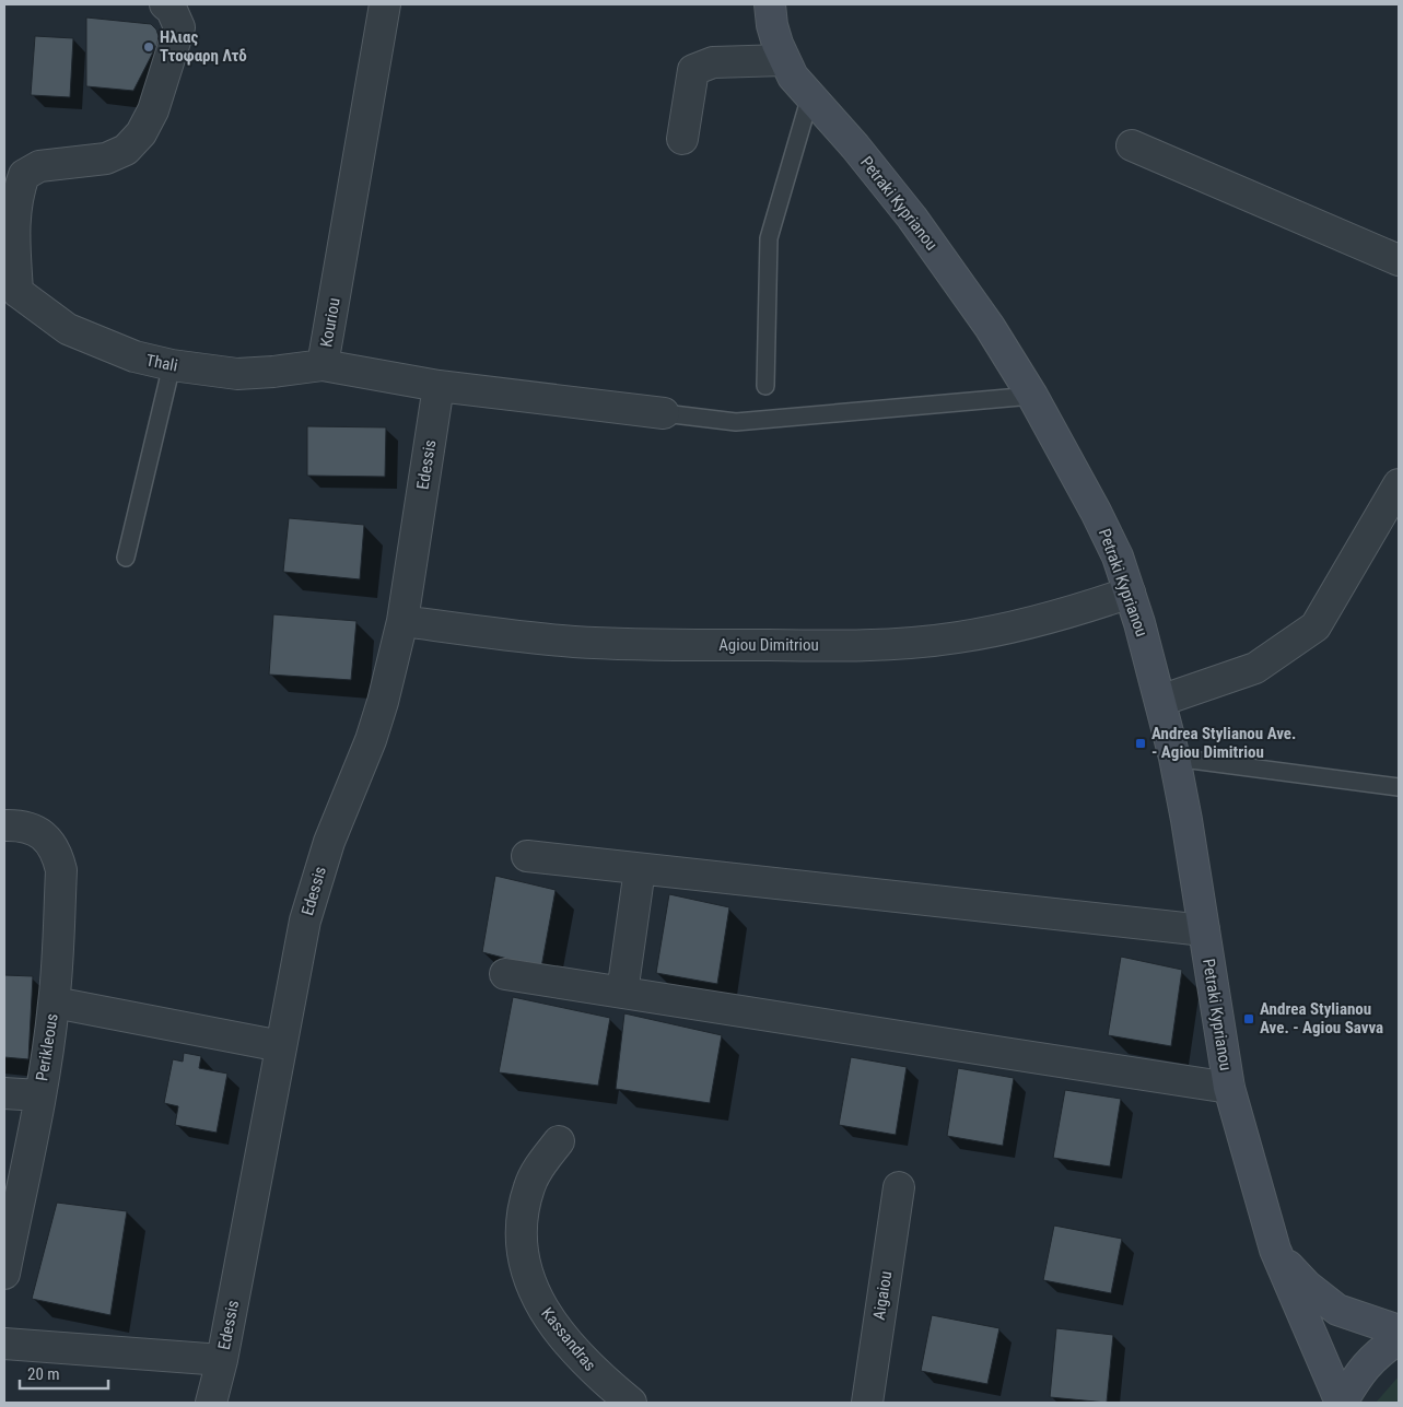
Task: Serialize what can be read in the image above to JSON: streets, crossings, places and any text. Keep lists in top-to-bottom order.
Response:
{
  "streets": {
    "main road": ["Petraki Kyprianou"],
    "street": [
      "Kouriou",
      "Thali",
      "Edessis",
      "Agiou Dimitriou",
      "Perikleous",
      "Aigaiou",
      "Kassandras"
    ]
  },
  "crossings": [
    ["Petraki Kyprianou", "Agiou Dimitriou"],
    ["Kouriou", "Thali"],
    ["Kouriou", "Edessis"],
    ["Edessis", "Agiou Dimitriou"]
  ],
  "places": {
    "other": ["Ηλιας Ττοφαρη Λτδ"],
    "transit": ["Andrea Stylianou Ave. - Agiou Dimitriou", "Andrea Stylianou Ave. - Agiou Savva"]
  },
  "scale_bar": "20 m"
}
